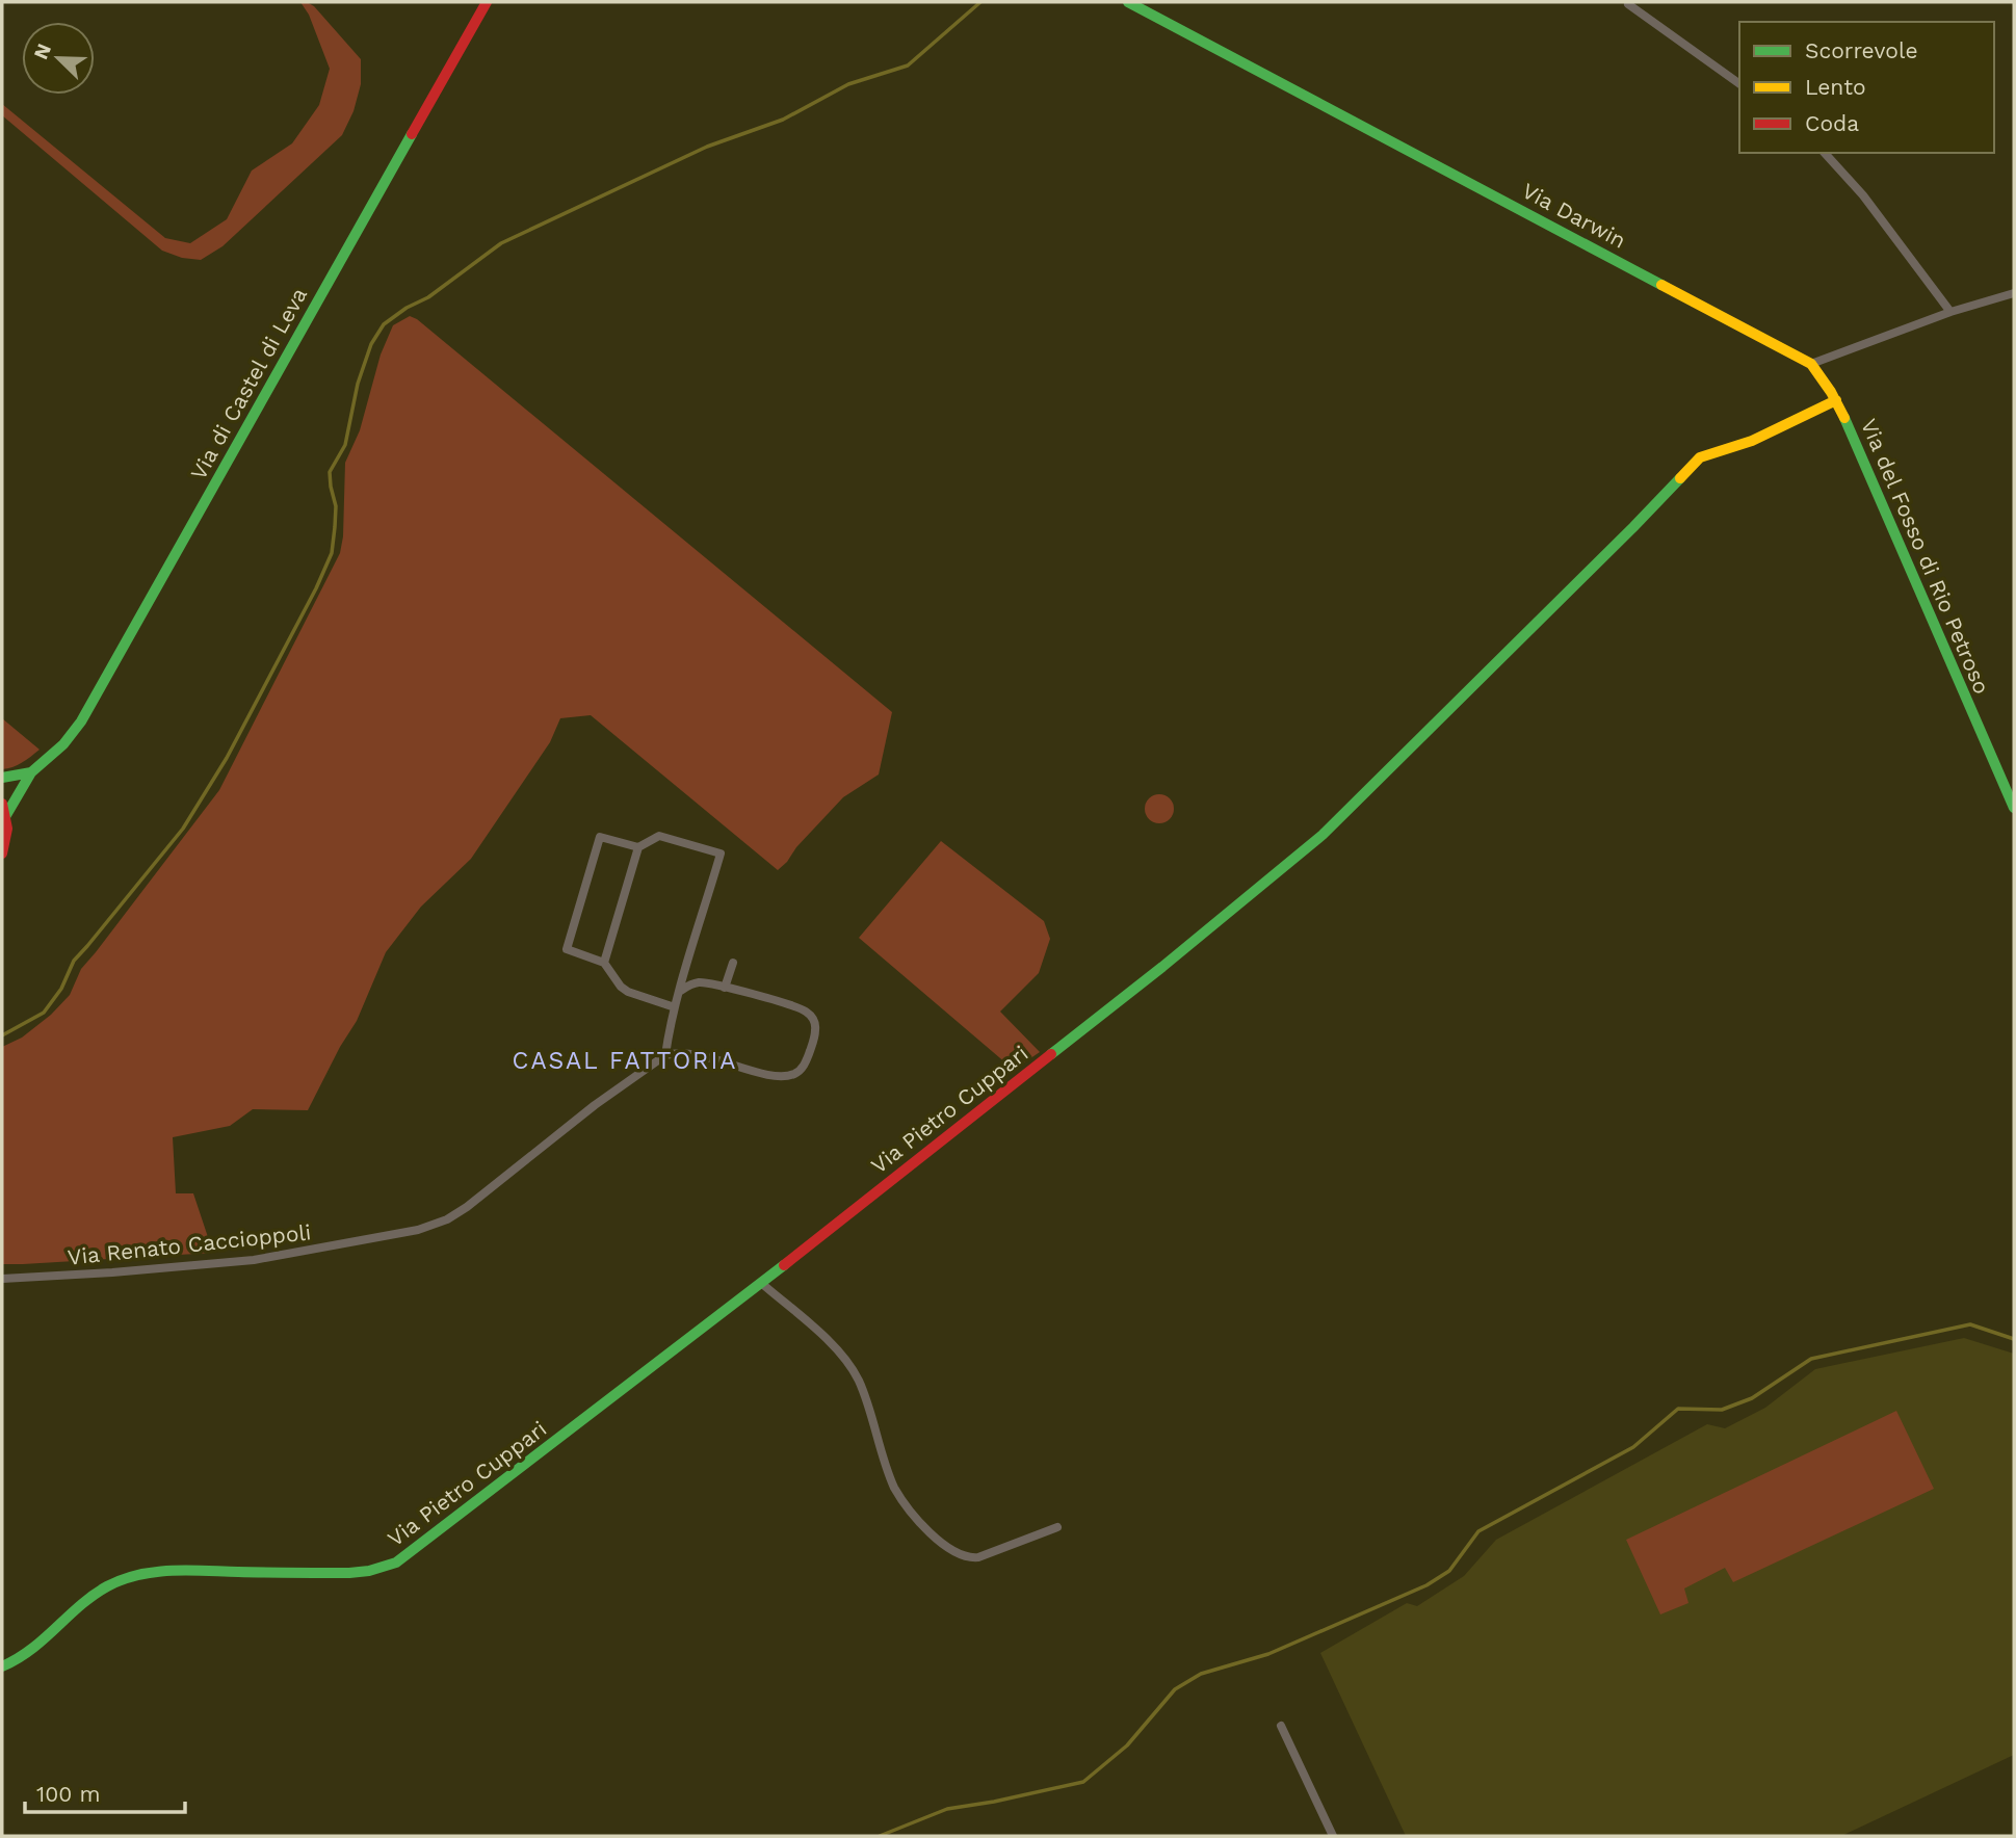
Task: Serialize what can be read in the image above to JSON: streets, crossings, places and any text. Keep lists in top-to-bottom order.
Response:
{
  "streets": {
    "street": [
      "Via Darwin",
      "Via di Castel di Leva",
      "Via del Fosso di Rio Petroso",
      "Via Pietro Cuppari",
      "Via Renato Caccioppoli"
    ]
  },
  "crossings": [
    ["Via Darwin", "Via del Fosso di Rio Petroso"],
    ["Via del Fosso di Rio Petroso", "Via Pietro Cuppari"]
  ],
  "districts": ["CASAL FATTORIA"],
  "legend": ["Scorrevole", "Lento", "Coda"],
  "scale_bar": "100 m",
  "north": "top left"
}
